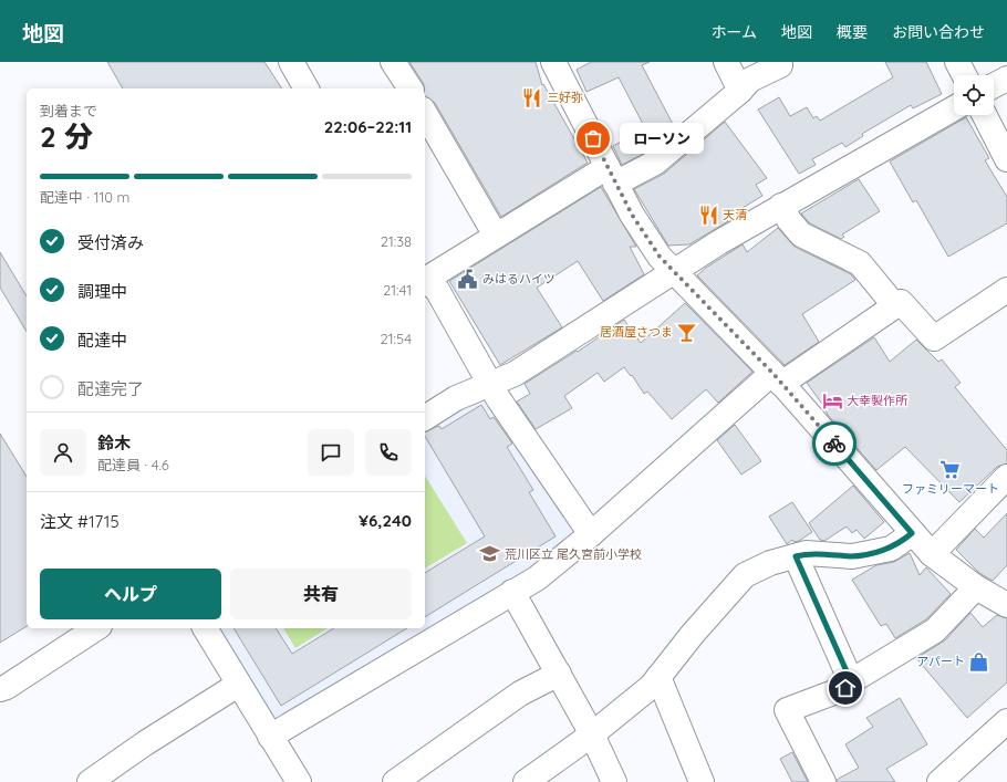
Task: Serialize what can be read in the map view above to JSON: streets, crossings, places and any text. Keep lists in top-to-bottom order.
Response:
{
  "places": {
    "restaurant": ["三好弥", "天清"],
    "other": ["ローソン"],
    "public building": ["みはるハイツ"],
    "bar": ["居酒屋さつま"],
    "hotel": ["大幸製作所"],
    "supermarket": ["ファミリーマート"],
    "school or university": ["荒川区立 尾久宮前小学校"],
    "shop": ["アパート"]
  },
  "page": {
    "header": "地図",
    "nav": [
      "ホーム",
      "地図",
      "概要",
      "お問い合わせ"
    ],
    "heading": ["2 分", "到着まで", "22:06–22:11"],
    "panel": [
      "鈴木",
      "配達員 · 4.6",
      "注文 #1715",
      "¥6,240"
    ],
    "bubble": "ローソン",
    "bar": "配達中 · 110 m",
    "list": [
      ["受付済み", "21:38"],
      ["調理中", "21:41"],
      ["配達中", "21:54"],
      "配達完了"
    ],
    "buttons": ["ヘルプ", "共有"]
  }
}
